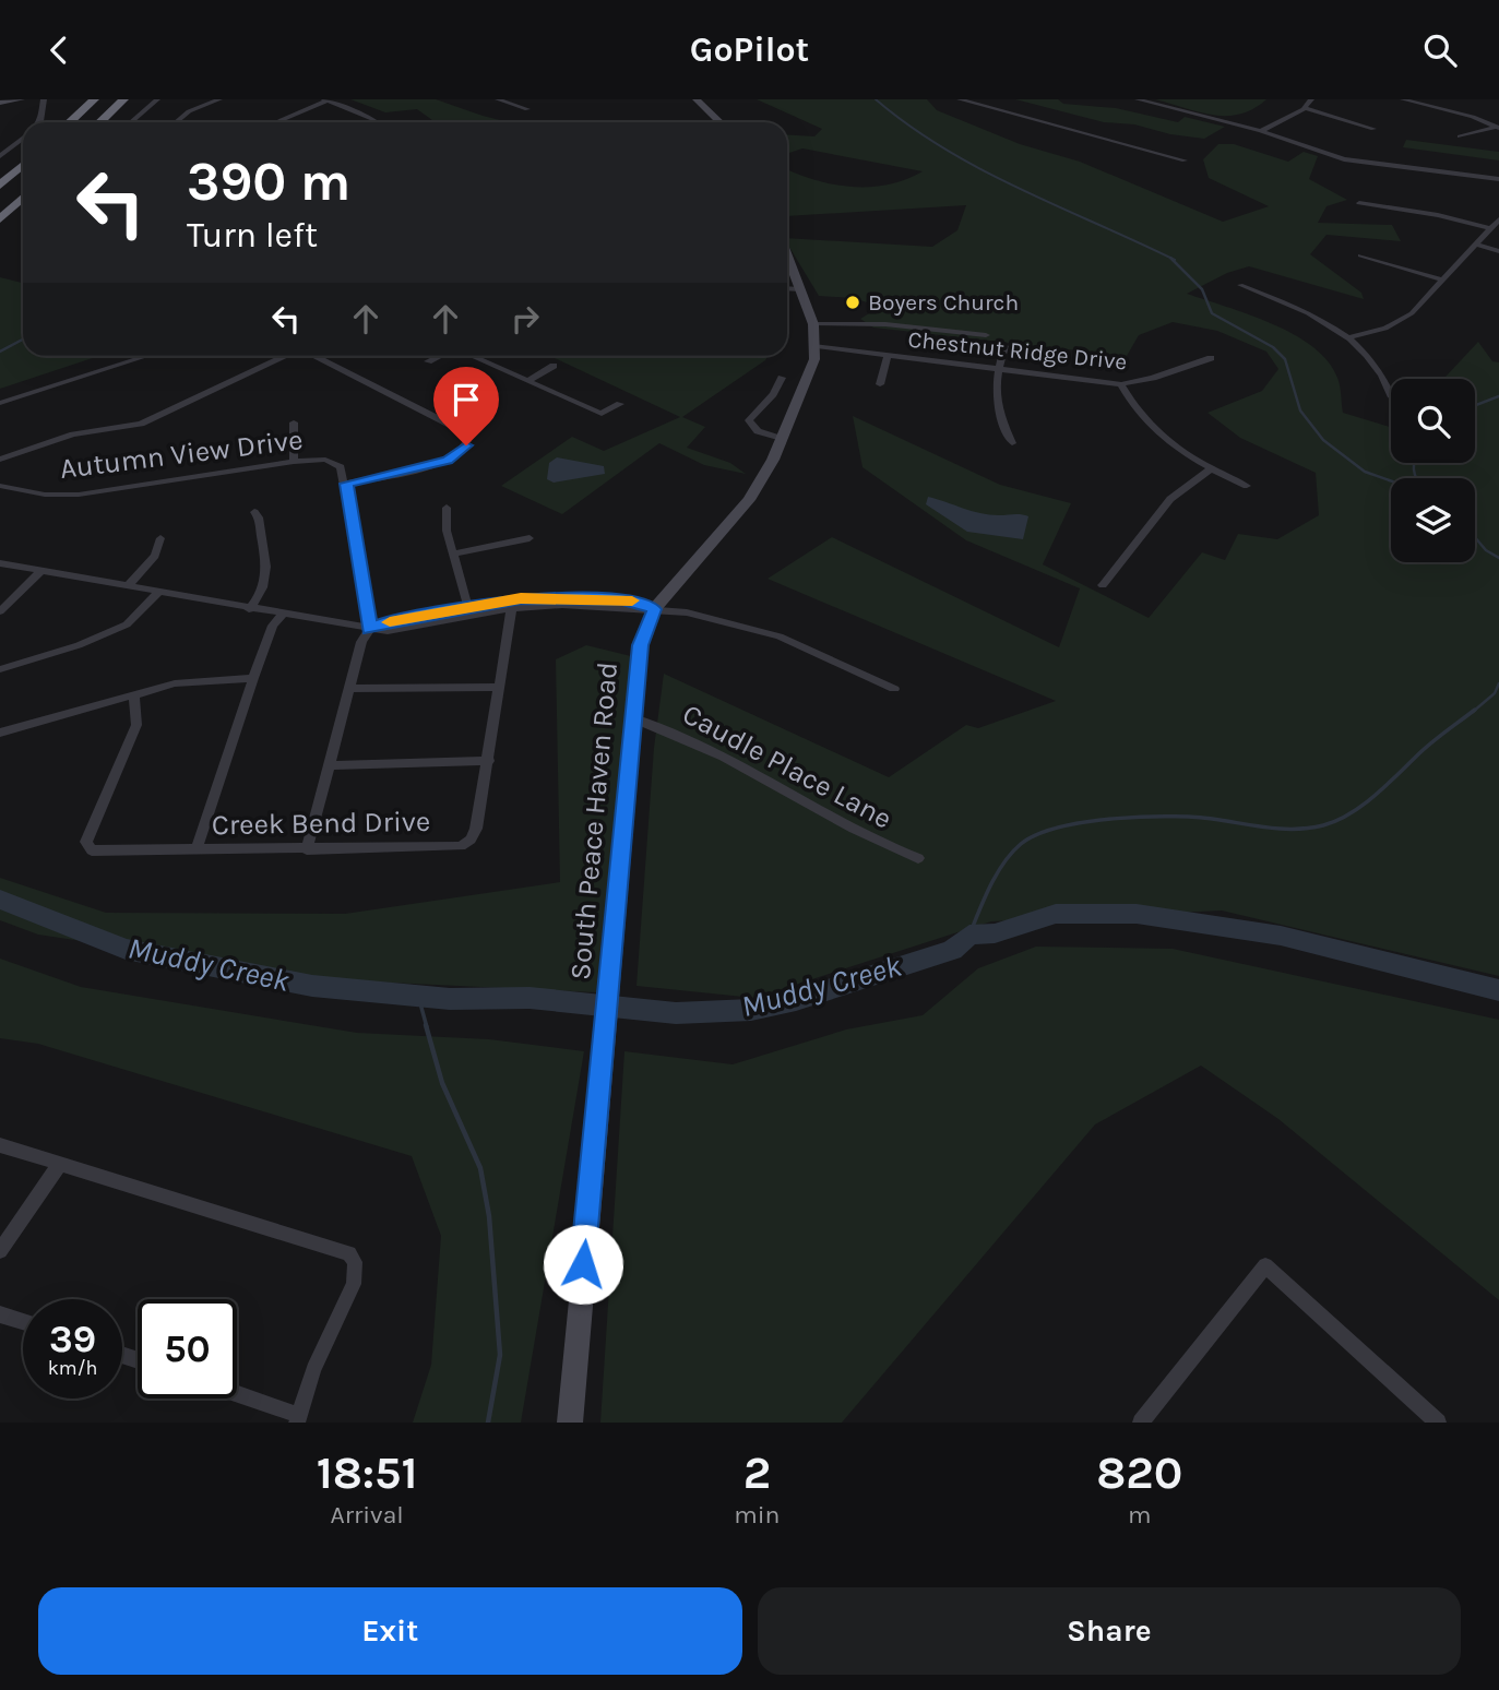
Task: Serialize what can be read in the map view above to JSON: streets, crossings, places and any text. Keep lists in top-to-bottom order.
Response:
{
  "streets": {
    "main road": ["South Peace Haven Road"],
    "street": [
      "Chestnut Ridge Drive",
      "Autumn View Drive",
      "Caudle Place Lane",
      "Creek Bend Drive"
    ]
  },
  "crossings": [
    ["Chestnut Ridge Drive", "South Peace Haven Road"],
    ["Caudle Place Lane", "South Peace Haven Road"]
  ],
  "water": ["Muddy Creek"],
  "places": ["Boyers Church"],
  "page": {
    "header": "GoPilot",
    "turn": ["390 m", "Turn left"],
    "speed": "39 km/h",
    "limit": "50",
    "eta": [
      "18:51",
      "Arrival",
      "2",
      "min",
      "820",
      "m"
    ],
    "buttons": ["Exit", "Share"]
  }
}
